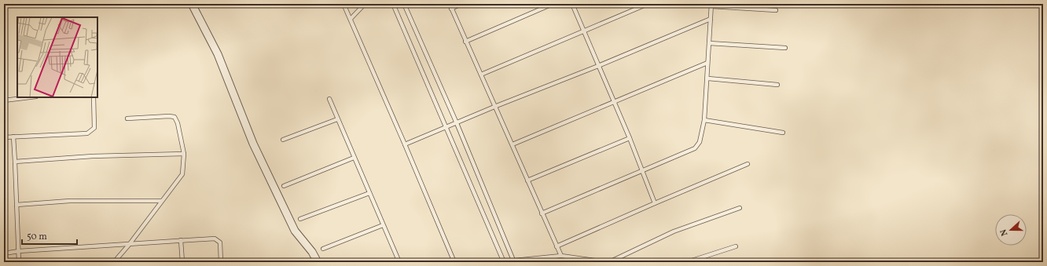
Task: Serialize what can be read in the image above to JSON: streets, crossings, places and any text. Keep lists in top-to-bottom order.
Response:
{
  "scale_bar": "50 m",
  "north": "left"
}
